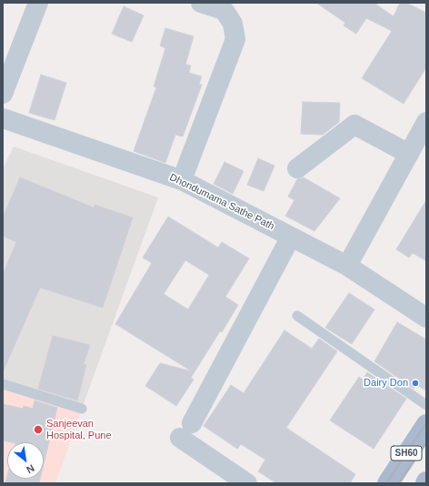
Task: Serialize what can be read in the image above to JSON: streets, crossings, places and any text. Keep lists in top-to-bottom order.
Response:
{
  "streets": {
    "main road": ["SH60"],
    "street": ["Dhondumama Sathe Path"]
  },
  "places": ["Dairy Don", "Sanjeevan Hospital, Pune"],
  "north": "bottom right"
}
